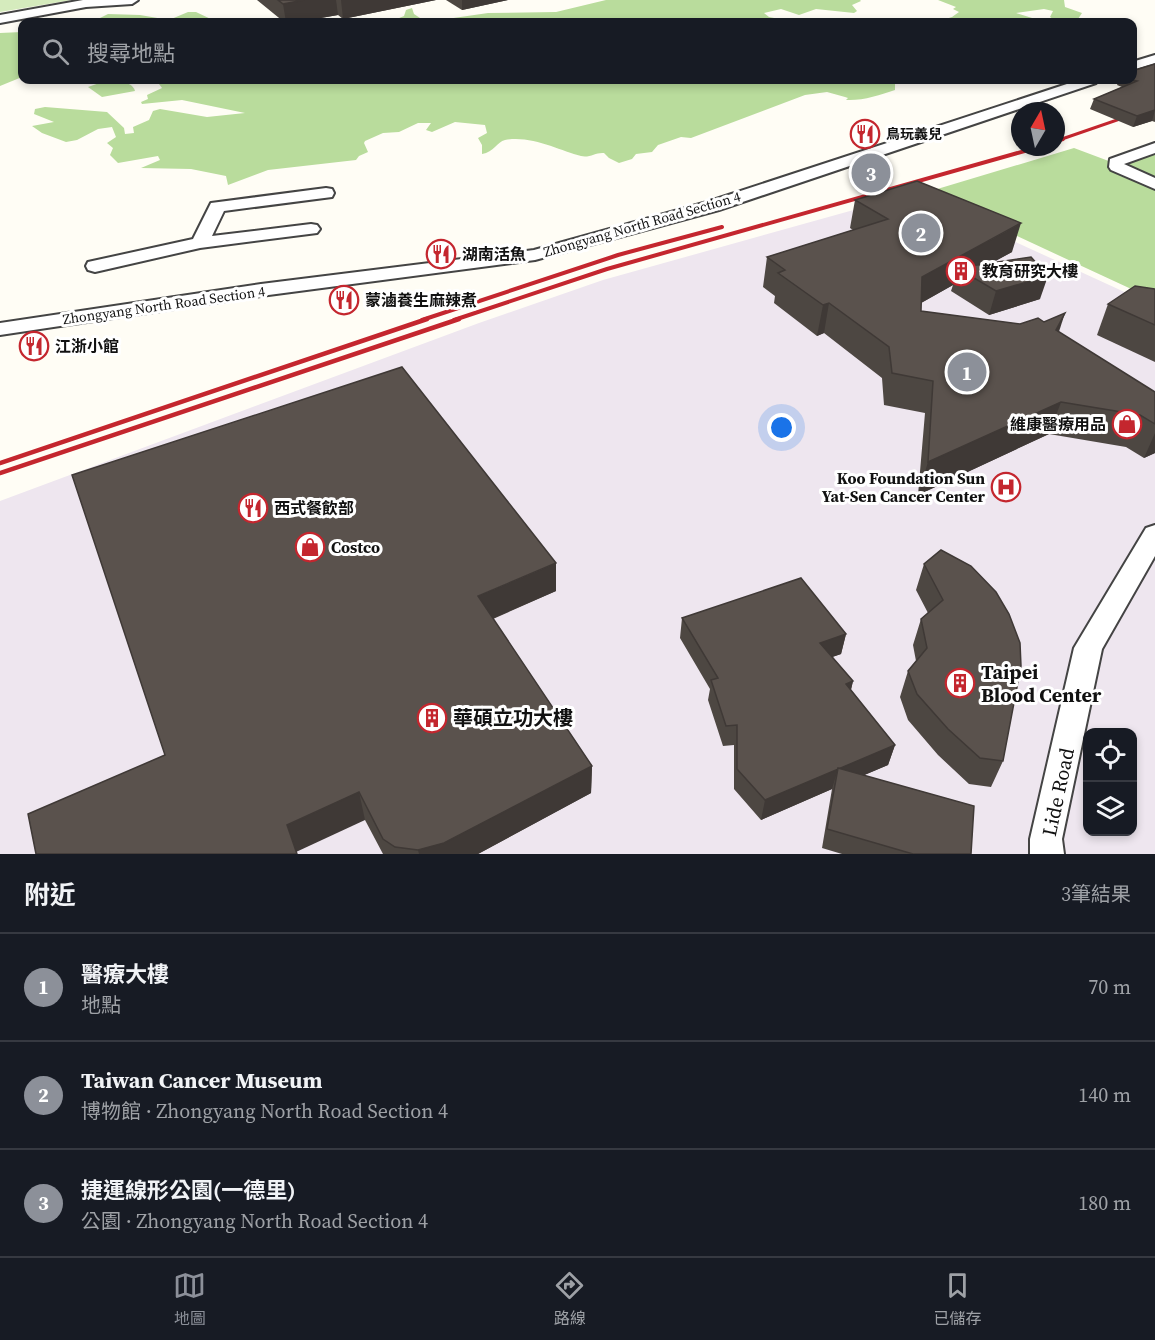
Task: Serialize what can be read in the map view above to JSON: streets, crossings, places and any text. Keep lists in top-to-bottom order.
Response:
{
  "streets": {
    "street": ["Zhongyang North Road Section 4", "Lide Road"]
  },
  "places": {
    "restaurant": [
      "鳥玩義兒",
      "湖南活魚",
      "蒙滷養生麻辣煮",
      "江浙小館",
      "西式餐飲部"
    ],
    "building": ["教育研究大樓", "Taipei Blood Center", "華碩立功大樓"],
    "shop": ["維康醫療用品", "Costco"],
    "hospital": ["Koo Foundation Sun Yat-Sen Cancer Center"]
  },
  "north": "top",
  "page": {
    "search": "搜尋地點",
    "pins": ["3", "2", "1"],
    "heading": ["附近", "3筆結果"],
    "list": [
      {
        "mark": "1",
        "name": "醫療大樓",
        "note": "地點",
        "value": "70 m"
      },
      {
        "mark": "2",
        "name": "Taiwan Cancer Museum",
        "note": "博物館 · Zhongyang North Road Section 4",
        "value": "140 m"
      },
      {
        "mark": "3",
        "name": "捷運線形公園(一德里)",
        "note": "公園 · Zhongyang North Road Section 4",
        "value": "180 m"
      }
    ],
    "nav": ["地圖", "路線", "已儲存"]
  }
}
